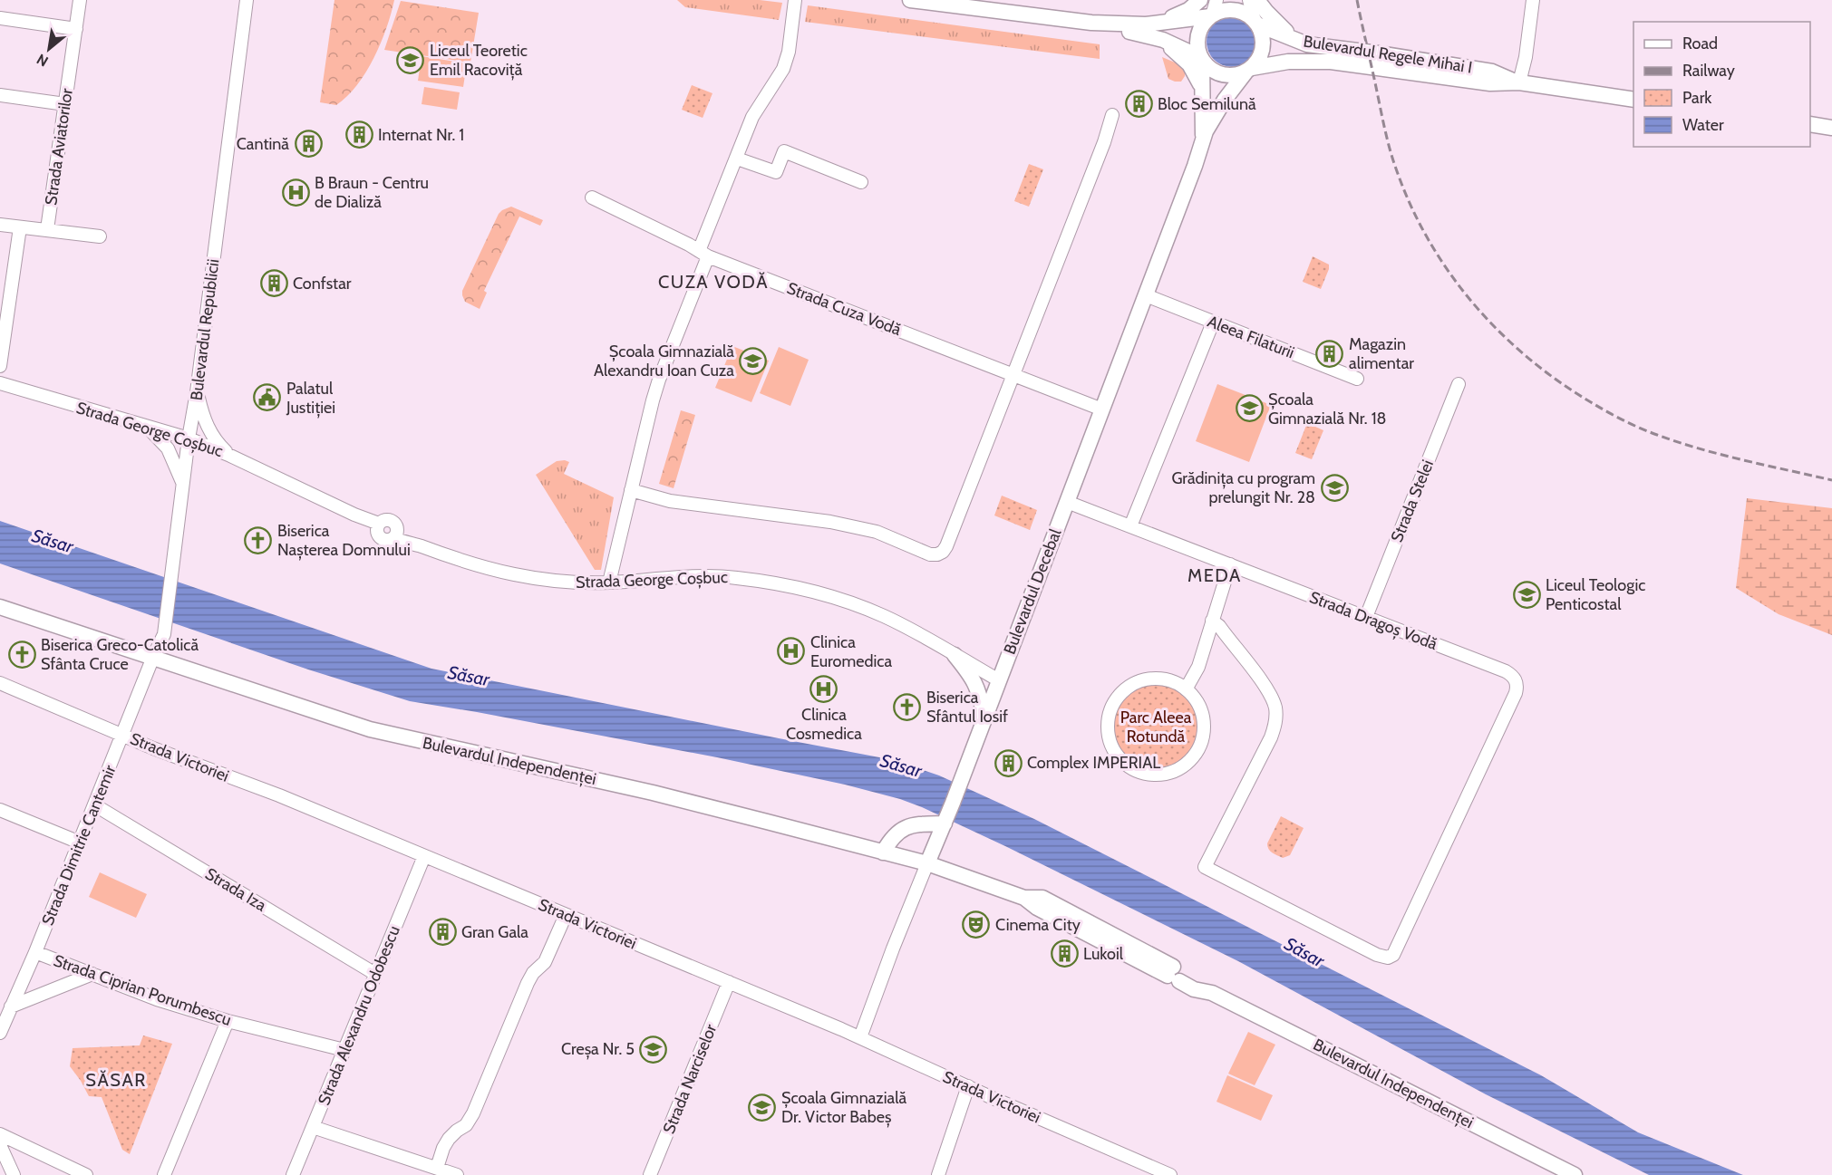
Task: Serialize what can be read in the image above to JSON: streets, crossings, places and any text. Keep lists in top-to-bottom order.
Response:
{
  "streets": {
    "main road": ["Bulevardul Regele Mihai I", "Bulevardul Decebal", "Bulevardul Independenței"],
    "street": [
      "Strada Aviatorilor",
      "Strada Cuza Vodă",
      "Bulevardul Republicii",
      "Aleea Filaturii",
      "Strada George Coșbuc",
      "Strada Stelei",
      "Strada Dragoș Vodă",
      "Strada Victoriei",
      "Strada Dimitrie Cantemir",
      "Strada Iza",
      "Strada Ciprian Porumbescu",
      "Strada Alexandru Odobescu",
      "Strada Narciselor"
    ]
  },
  "crossings": [
    ["Bulevardul Regele Mihai I", "Bulevardul Decebal"],
    ["Strada Cuza Vodă", "Bulevardul Decebal"],
    ["Bulevardul Republicii", "Strada George Coșbuc"],
    ["Bulevardul Republicii", "Bulevardul Independenței"],
    ["Bulevardul Republicii", "Strada Dimitrie Cantemir"],
    ["Aleea Filaturii", "Bulevardul Decebal"],
    ["Strada George Coșbuc", "Bulevardul Decebal"],
    ["Strada Stelei", "Strada Dragoș Vodă"],
    ["Bulevardul Decebal", "Strada Dragoș Vodă"],
    ["Bulevardul Decebal", "Strada Victoriei"],
    ["Bulevardul Decebal", "Bulevardul Independenței"],
    ["Strada Victoriei", "Strada Dimitrie Cantemir"],
    ["Strada Victoriei", "Strada Alexandru Odobescu"],
    ["Strada Victoriei", "Strada Narciselor"],
    ["Bulevardul Independenței", "Strada Dimitrie Cantemir"],
    ["Strada Dimitrie Cantemir", "Strada Iza"],
    ["Strada Dimitrie Cantemir", "Strada Ciprian Porumbescu"],
    ["Strada Iza", "Strada Alexandru Odobescu"],
    ["Strada Ciprian Porumbescu", "Strada Alexandru Odobescu"]
  ],
  "districts": ["CUZA VODĂ", "MEDA", "SĂSAR"],
  "water": ["Săsar"],
  "parks": ["Parc Aleea Rotundă"],
  "places": {
    "school or university": [
      "Liceul Teoretic Emil Racoviță",
      "Școala Gimnazială Alexandru Ioan Cuza",
      "Școala Gimnazială Nr. 18",
      "Grădinița cu program prelungit Nr. 28",
      "Liceul Teologic Penticostal",
      "Creșa Nr. 5",
      "Școala Gimnazială Dr. Victor Babeș"
    ],
    "building": [
      "Bloc Semilună",
      "Internat Nr. 1",
      "Cantină",
      "Confstar",
      "Magazin alimentar",
      "Complex IMPERIAL",
      "Gran Gala",
      "Lukoil"
    ],
    "hospital": ["B Braun - Centru de Dializă", "Clinica Euromedica", "Clinica Cosmedica"],
    "public building": ["Palatul Justiției"],
    "church": ["Biserica Nașterea Domnului", "Biserica Greco-Catolică Sfânta Cruce", "Biserica Sfântul Iosif"],
    "theatre": ["Cinema City"]
  },
  "legend": [
    "Road",
    "Railway",
    "Park",
    "Water"
  ],
  "north": "bottom left"
}
